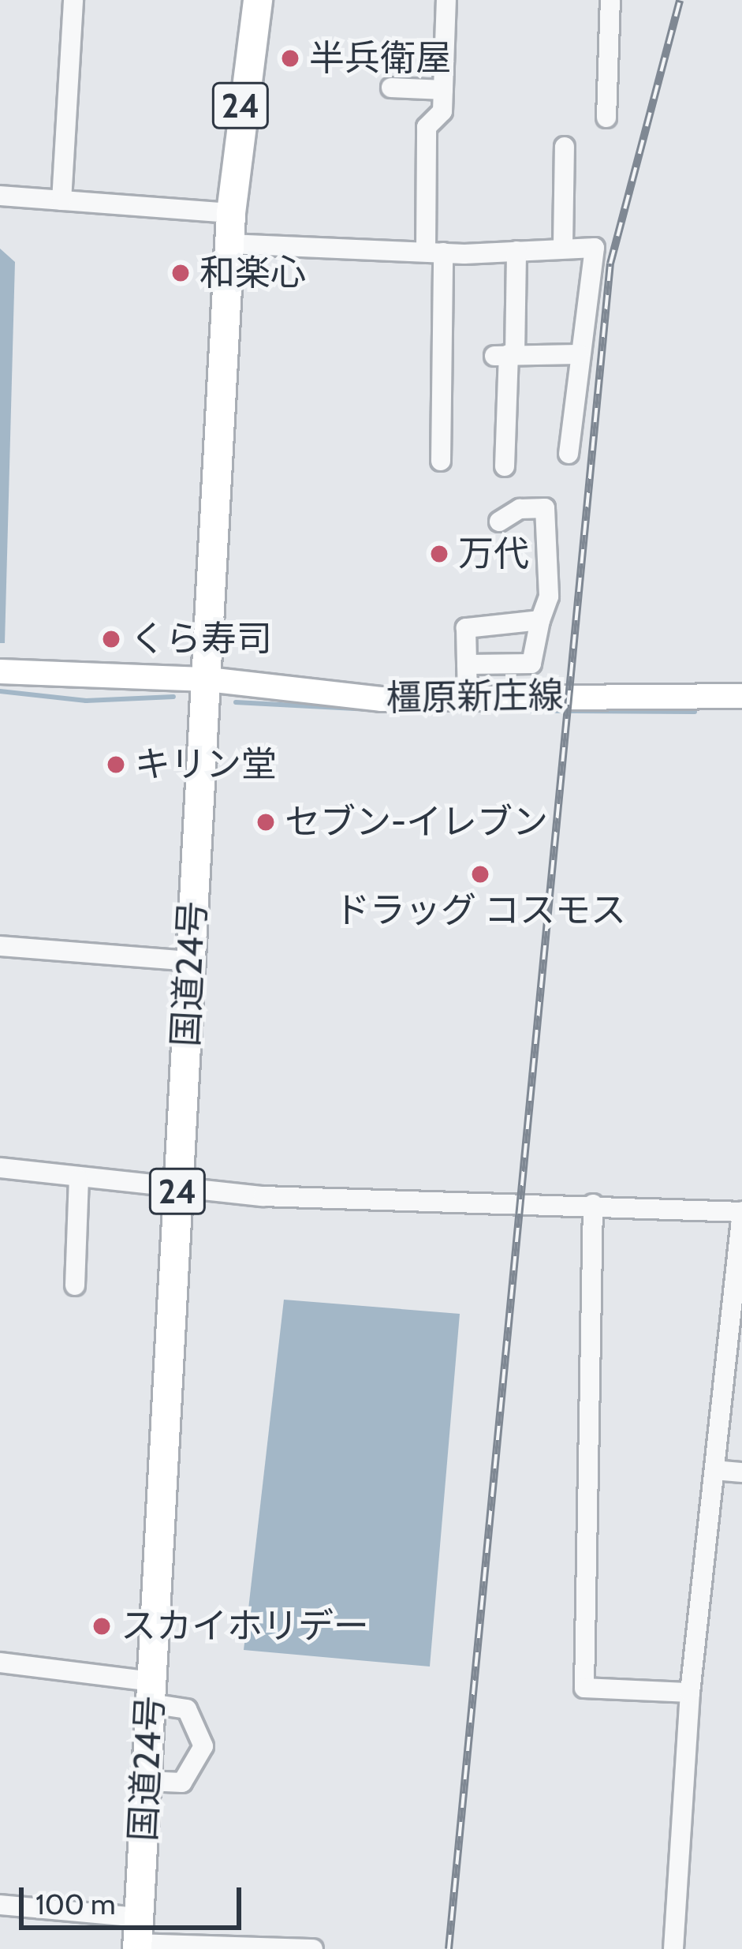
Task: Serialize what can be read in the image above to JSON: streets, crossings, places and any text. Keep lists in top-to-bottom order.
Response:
{
  "streets": {
    "highway": ["24", "国道24号"],
    "main road": ["橿原新庄線"]
  },
  "crossings": [
    ["橿原新庄線", "国道24号"]
  ],
  "places": [
    "半兵衛屋",
    "和楽心",
    "万代",
    "くら寿司",
    "キリン堂",
    "セブン-イレブン",
    "ドラッグ コスモス",
    "スカイホリデー"
  ],
  "scale_bar": "100 m"
}
